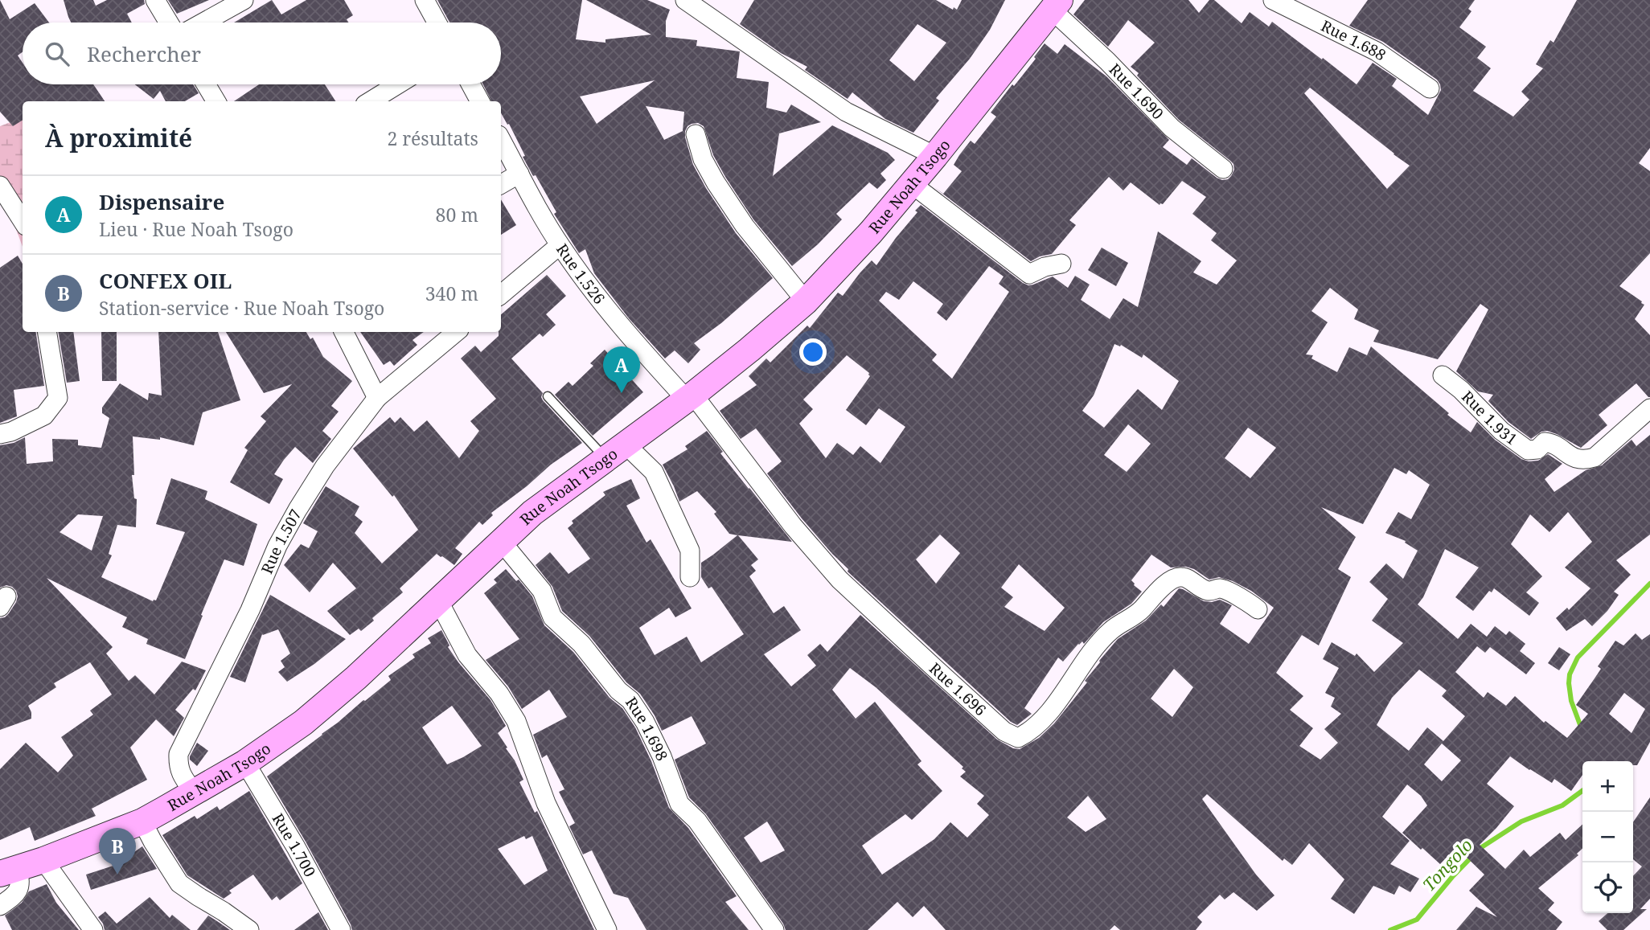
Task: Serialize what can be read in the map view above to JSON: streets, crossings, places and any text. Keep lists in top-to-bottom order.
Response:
{
  "streets": {
    "main road": ["Rue Noah Tsogo"],
    "street": [
      "Rue 1.688",
      "Rue 1.690",
      "Rue 1.526",
      "Rue 1.931",
      "Rue 1.507",
      "Rue 1.696",
      "Rue 1.698",
      "Rue 1.700"
    ]
  },
  "crossings": [
    ["Rue 1.690", "Rue Noah Tsogo"],
    ["Rue Noah Tsogo", "Rue 1.526"],
    ["Rue Noah Tsogo", "Rue 1.507"],
    ["Rue Noah Tsogo", "Rue 1.696"],
    ["Rue Noah Tsogo", "Rue 1.698"],
    ["Rue Noah Tsogo", "Rue 1.700"],
    ["Rue 1.526", "Rue 1.696"]
  ],
  "water": ["Tongolo"],
  "page": {
    "search": "Rechercher",
    "heading": ["À proximité", "2 résultats"],
    "list": [
      {
        "mark": "A",
        "name": "Dispensaire",
        "note": "Lieu · Rue Noah Tsogo",
        "value": "80 m"
      },
      {
        "mark": "B",
        "name": "CONFEX OIL",
        "note": "Station-service · Rue Noah Tsogo",
        "value": "340 m"
      }
    ],
    "pins": ["A", "B"],
    "map_buttons": ["+", "−"]
  }
}
